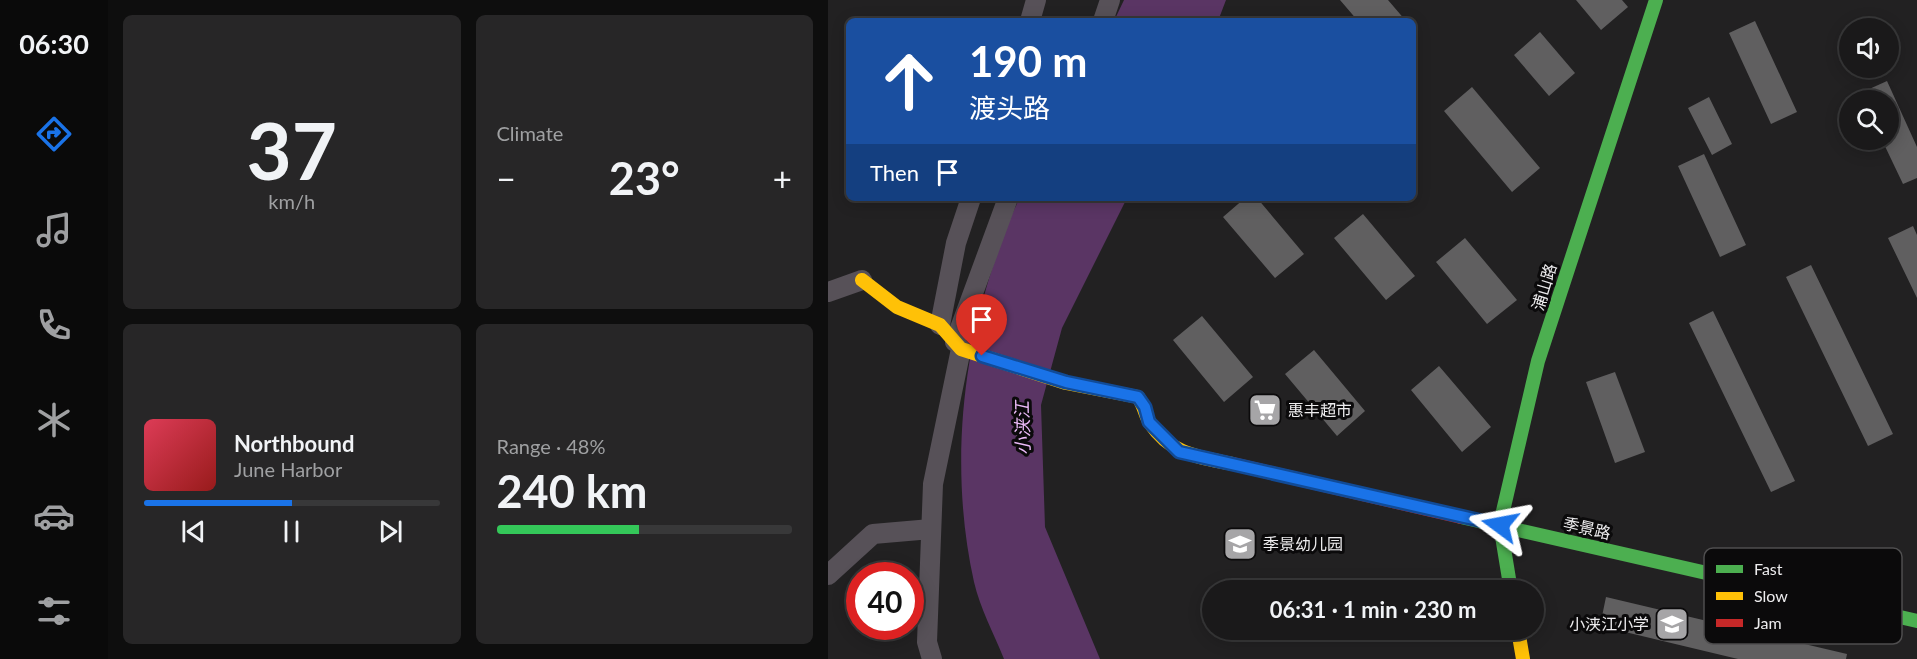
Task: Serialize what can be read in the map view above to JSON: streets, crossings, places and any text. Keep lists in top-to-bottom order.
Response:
{
  "streets": {
    "street": ["浦山路", "季景路"]
  },
  "crossings": [
    ["浦山路", "季景路"]
  ],
  "water": ["小浃江"],
  "places": {
    "supermarket": ["惠丰超市"],
    "school or university": ["季景幼儿园", "小浃江小学"]
  },
  "legend": ["Fast", "Slow", "Jam"],
  "page": {
    "tabs": "06:30",
    "tile": [
      ["37", "km/h"],
      "Climate",
      ["Range · 48%", "240 km"]
    ],
    "turn": ["190 m", "渡头路"],
    "then": "Then",
    "heat": ["−", "23°", "+"],
    "song": ["Northbound", "June Harbor"],
    "limit": "40",
    "trip": "06:31 · 1 min · 230 m"
  }
}
